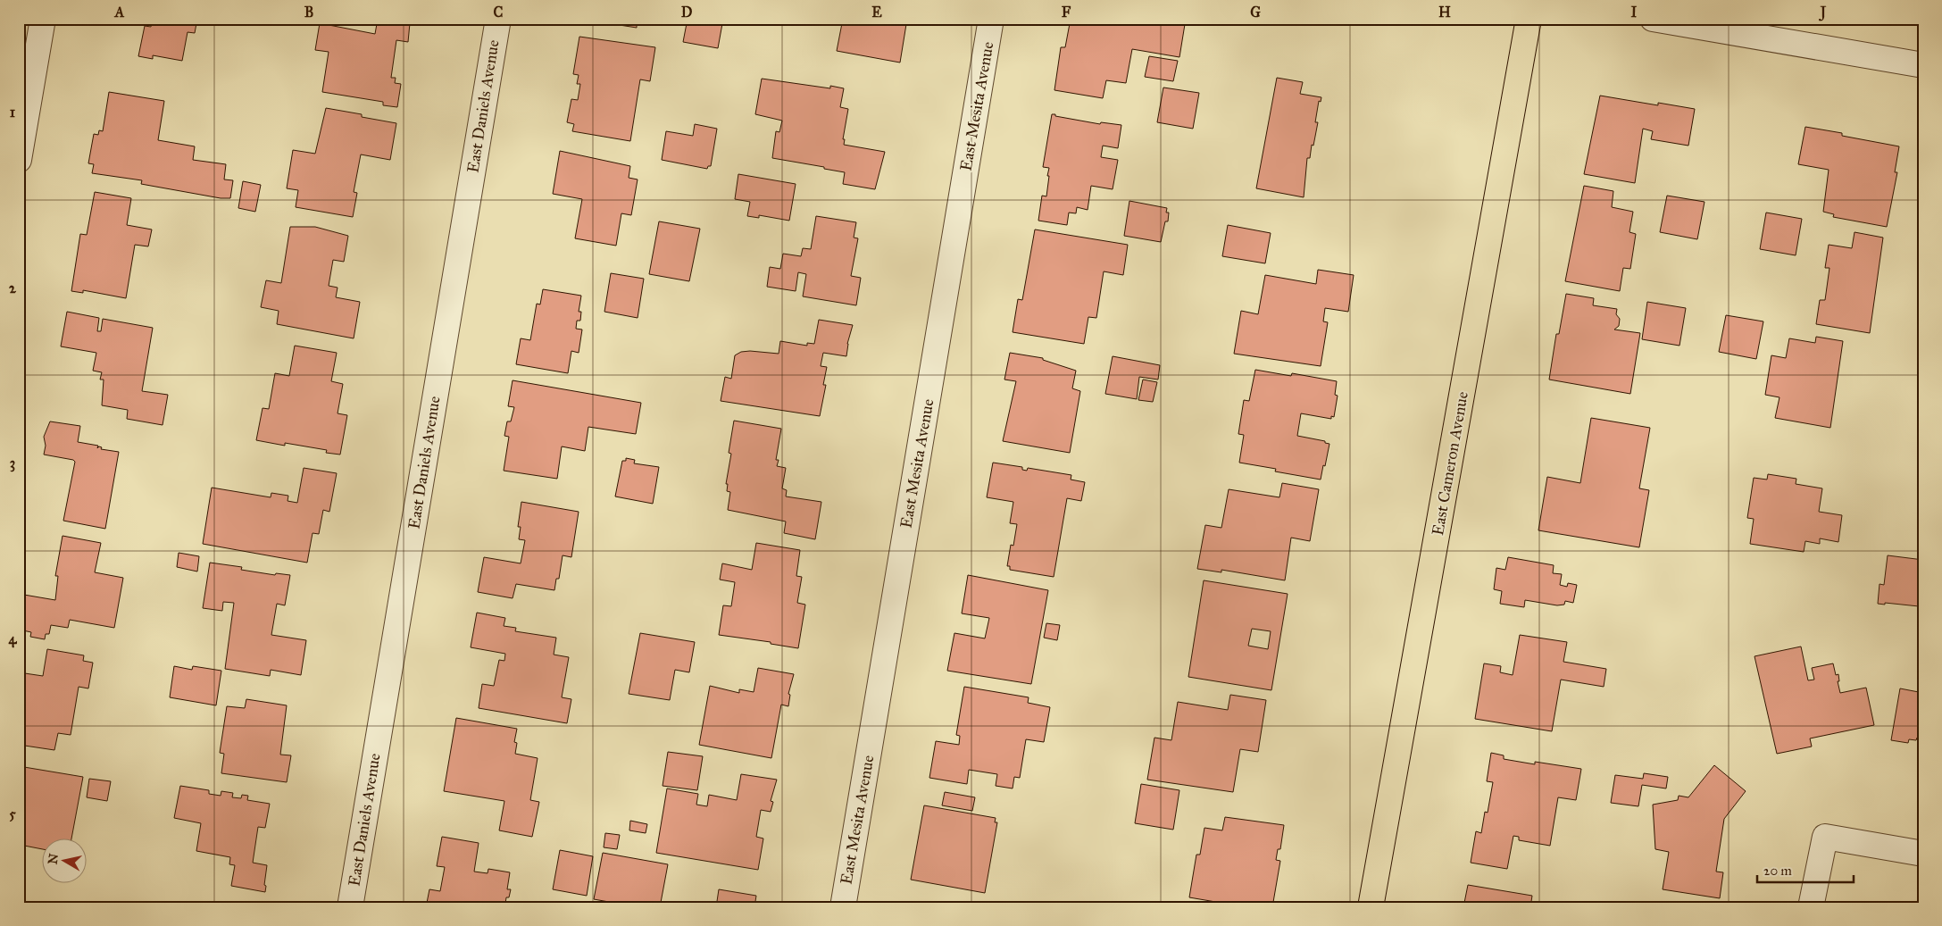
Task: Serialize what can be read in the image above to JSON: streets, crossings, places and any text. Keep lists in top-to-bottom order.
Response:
{
  "streets": {
    "main road": ["East Cameron Avenue"],
    "street": ["East Daniels Avenue", "East Mesita Avenue"]
  },
  "scale_bar": "20 m",
  "north": "left",
  "grid": {
    "columns": [
      "A",
      "B",
      "C",
      "D",
      "E",
      "F",
      "G",
      "H",
      "I",
      "J"
    ],
    "rows": [
      "1",
      "2",
      "3",
      "4",
      "5"
    ]
  }
}
